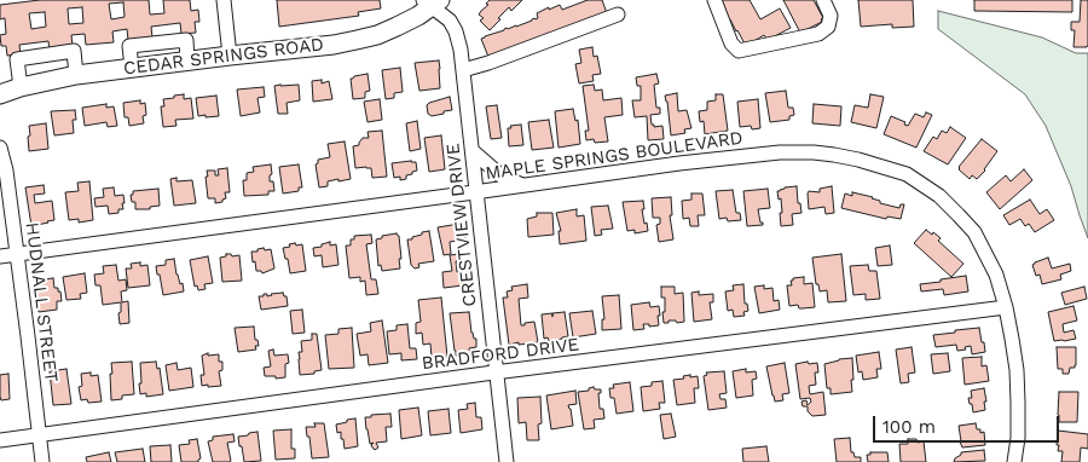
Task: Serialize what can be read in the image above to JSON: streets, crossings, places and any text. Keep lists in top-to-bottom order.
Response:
{
  "streets": {
    "main road": ["CEDAR SPRINGS ROAD"],
    "street": [
      "MAPLE SPRINGS BOULEVARD",
      "CRESTVIEW DRIVE",
      "HUDNALL STREET",
      "BRADFORD DRIVE"
    ]
  },
  "crossings": [
    ["CEDAR SPRINGS ROAD", "CRESTVIEW DRIVE"],
    ["MAPLE SPRINGS BOULEVARD", "CRESTVIEW DRIVE"],
    ["MAPLE SPRINGS BOULEVARD", "HUDNALL STREET"],
    ["MAPLE SPRINGS BOULEVARD", "BRADFORD DRIVE"],
    ["CRESTVIEW DRIVE", "BRADFORD DRIVE"],
    ["HUDNALL STREET", "BRADFORD DRIVE"]
  ],
  "scale_bar": "100 m"
}
